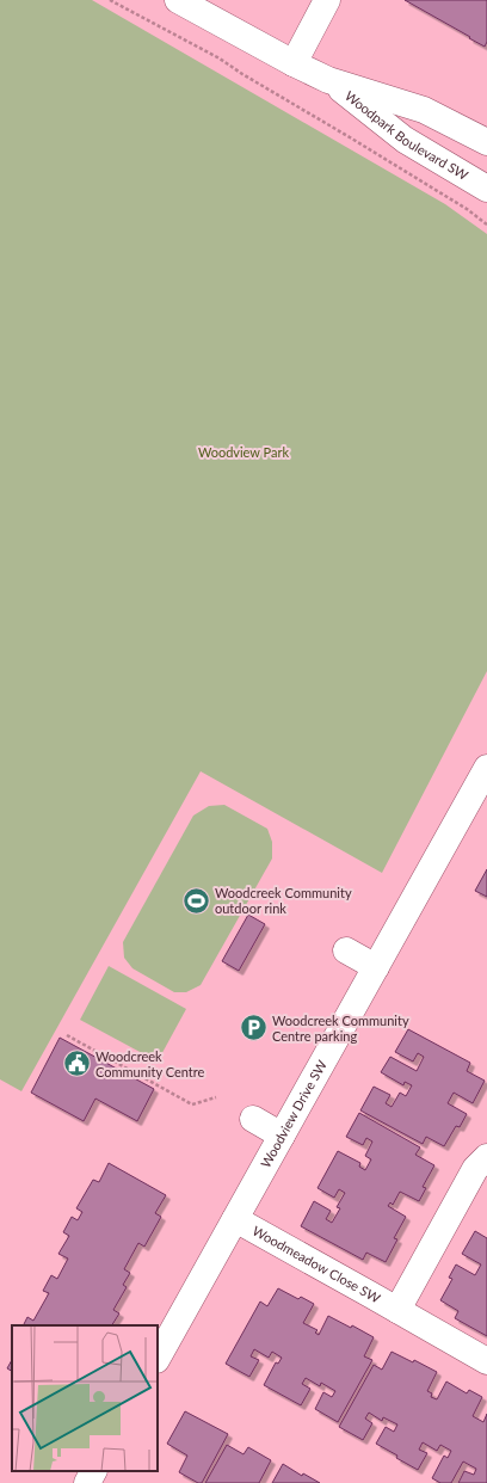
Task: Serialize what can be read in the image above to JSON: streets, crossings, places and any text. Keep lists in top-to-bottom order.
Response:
{
  "streets": {
    "street": ["Woodpark Boulevard SW", "Woodview Drive SW", "Woodmeadow Close SW"]
  },
  "crossings": [
    ["Woodview Drive SW", "Woodmeadow Close SW"]
  ],
  "parks": ["Woodview Park"],
  "places": {
    "sports": ["Woodcreek Community outdoor rink"],
    "parking": ["Woodcreek Community Centre parking"],
    "public building": ["Woodcreek Community Centre"]
  }
}
